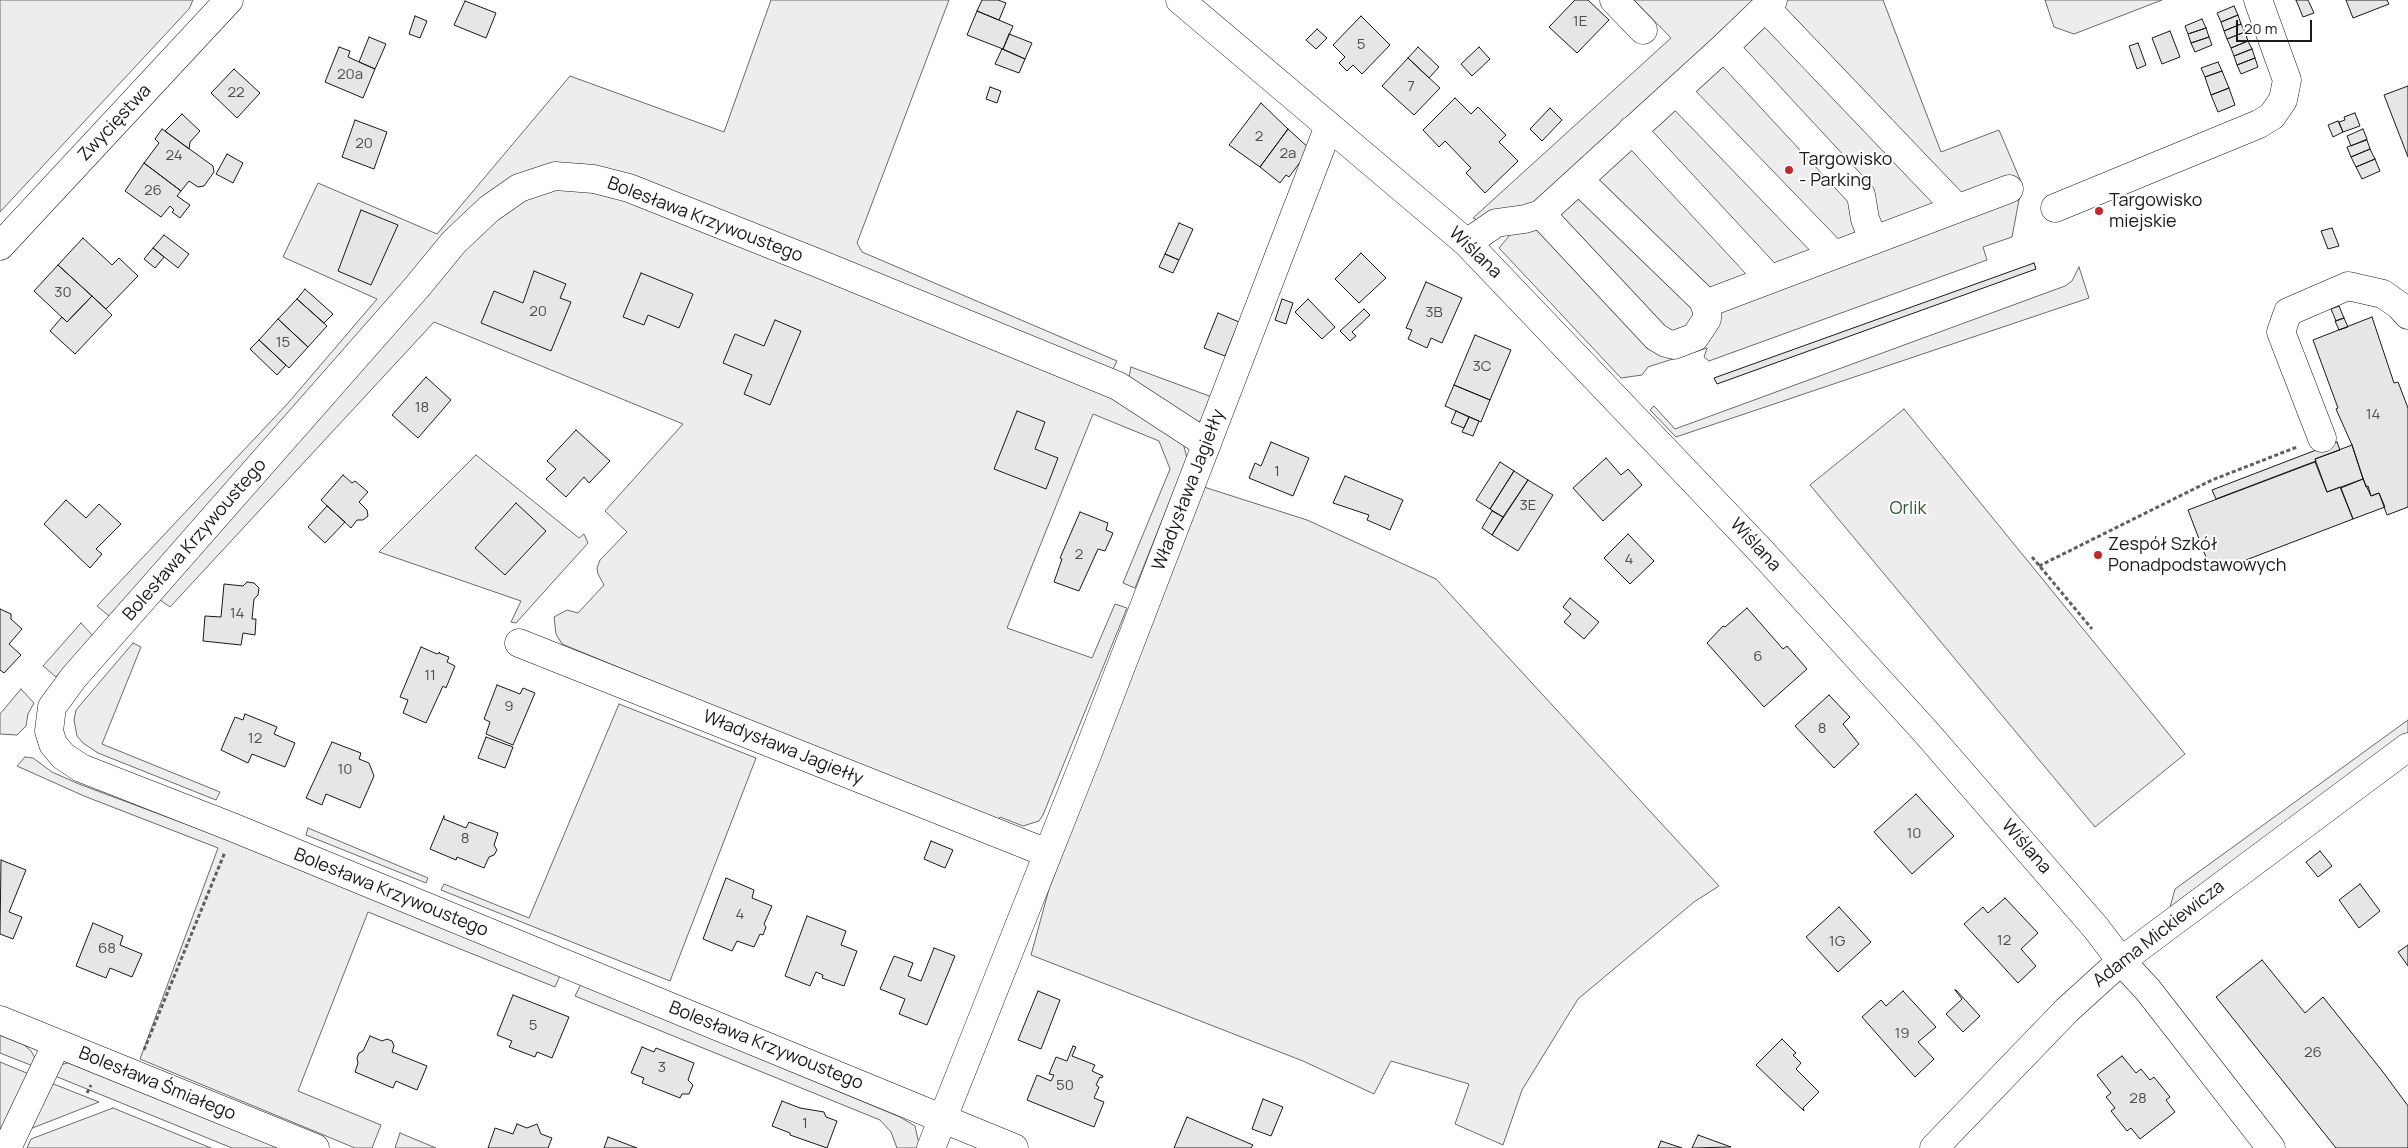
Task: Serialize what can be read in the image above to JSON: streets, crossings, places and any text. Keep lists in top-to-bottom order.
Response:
{
  "streets": {
    "street": [
      "Zwycięstwa",
      "Bolesława Krzywoustego",
      "Wiślana",
      "Władysława Jagiełły",
      "Adama Mickiewicza",
      "Bolesława Śmiałego"
    ]
  },
  "crossings": [
    ["Bolesława Krzywoustego", "Władysława Jagiełły"],
    ["Wiślana", "Władysława Jagiełły"],
    ["Wiślana", "Adama Mickiewicza"]
  ],
  "parks": ["Orlik"],
  "places": ["Targowisko - Parking", "Targowisko miejskie", "Zespół Szkół Ponadpodstawowych"],
  "house_numbers": [
    "1E",
    "5",
    "20a",
    "7",
    "22",
    "2",
    "20",
    "2a",
    "24",
    "26",
    "30",
    "20",
    "3B",
    "15",
    "3C",
    "18",
    "14",
    "1",
    "3E",
    "2",
    "4",
    "14",
    "6",
    "11",
    "9",
    "8",
    "12",
    "10",
    "10",
    "8",
    "4",
    "12",
    "1G",
    "68",
    "5",
    "19",
    "26",
    "3",
    "50",
    "28",
    "1"
  ],
  "scale_bar": "20 m"
}
